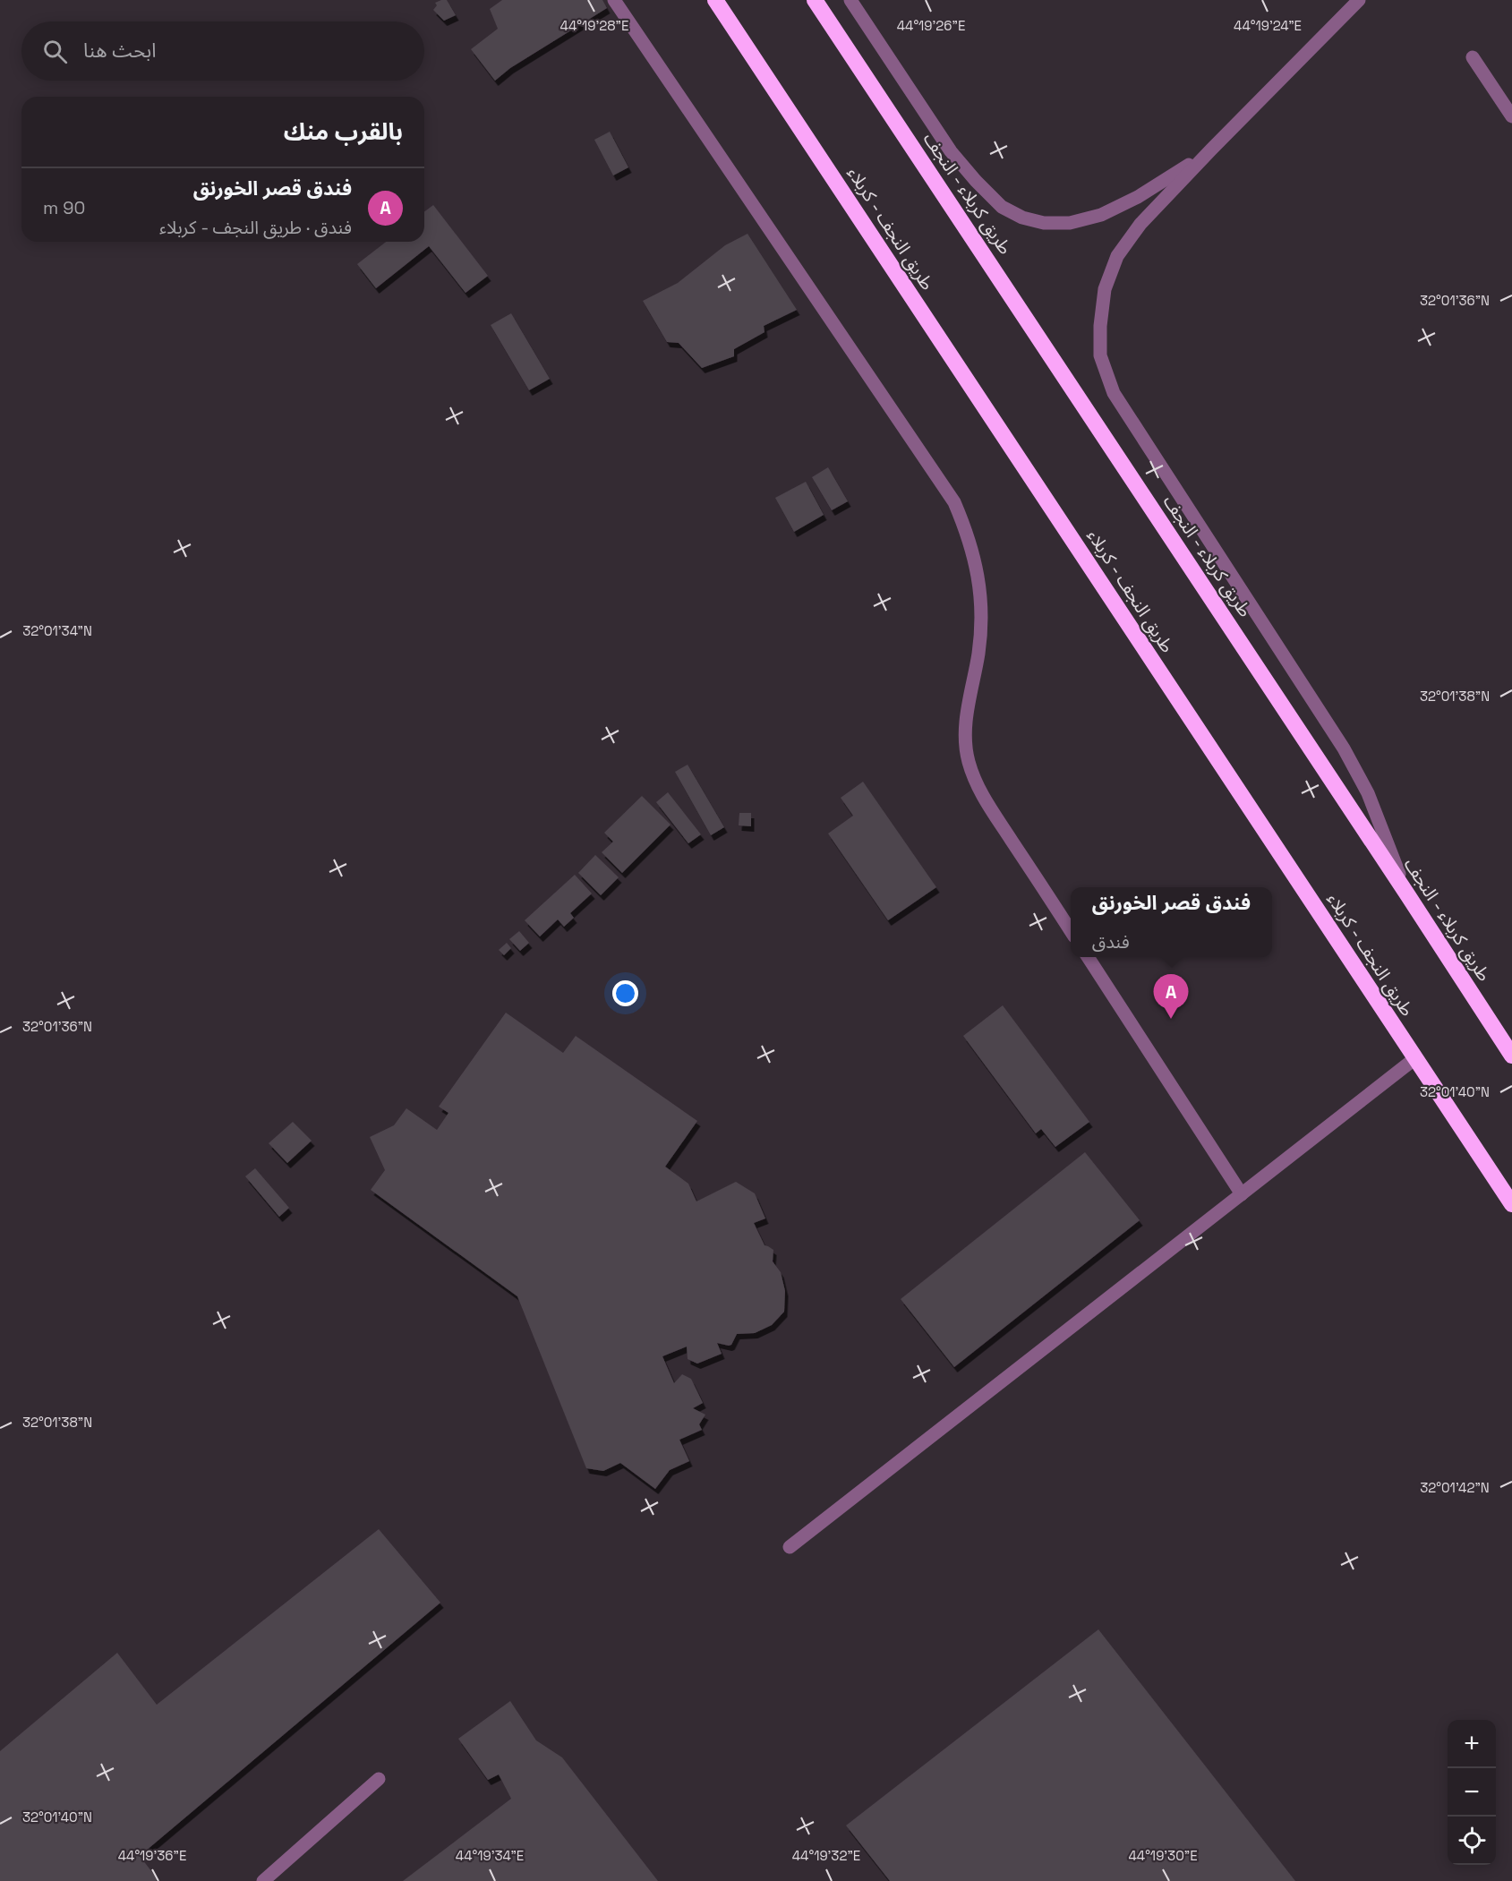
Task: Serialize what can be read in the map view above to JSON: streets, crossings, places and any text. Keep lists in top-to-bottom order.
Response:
{
  "streets": {
    "highway": ["طريق کربلاء - النجف", "طريق النجف - کربلاء"]
  },
  "page": {
    "search": "ابحث هنا",
    "heading": "بالقرب منك",
    "list": [
      {
        "mark": "A",
        "name": "فندق قصر الخورنق",
        "note": "فندق · طريق النجف - کربلاء",
        "value": "90 m"
      }
    ],
    "popup": ["فندق قصر الخورنق", "فندق"],
    "pins": "A",
    "map_buttons": ["+", "−"]
  },
  "coordinates": [
    "44°19'26\"E",
    "44°19'24\"E",
    "44°19'28\"E",
    "32°01'36\"N",
    "32°01'34\"N",
    "32°01'38\"N",
    "32°01'40\"N",
    "32°01'42\"N",
    "44°19'36\"E",
    "44°19'34\"E",
    "44°19'32\"E",
    "44°19'30\"E"
  ]
}
